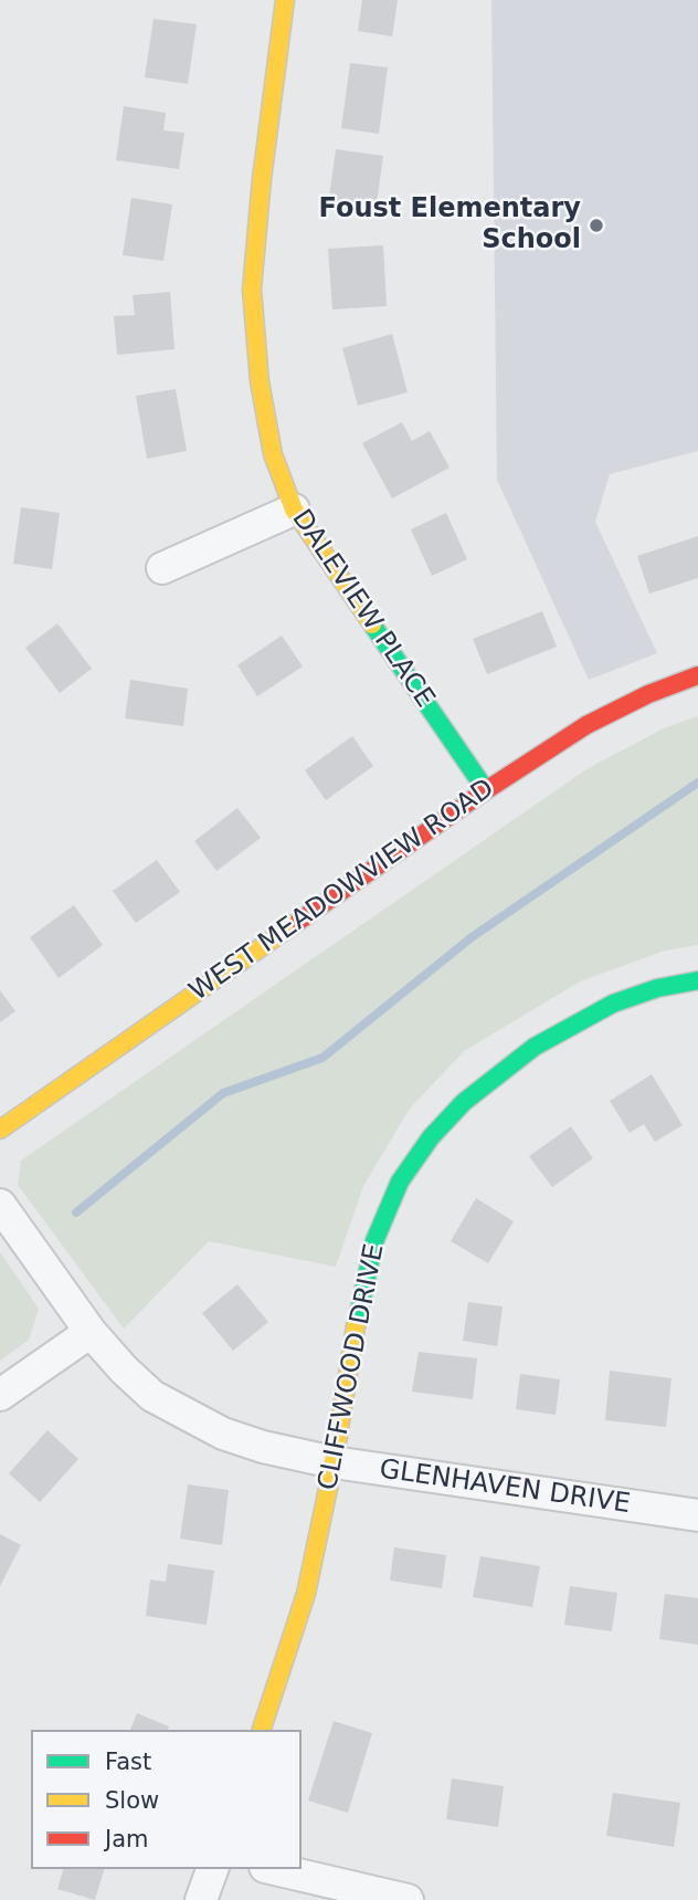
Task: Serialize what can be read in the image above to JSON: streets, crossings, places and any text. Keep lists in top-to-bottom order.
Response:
{
  "streets": {
    "street": [
      "DALEVIEW PLACE",
      "WEST MEADOWVIEW ROAD",
      "CLIFFWOOD DRIVE",
      "GLENHAVEN DRIVE"
    ]
  },
  "crossings": [
    ["DALEVIEW PLACE", "WEST MEADOWVIEW ROAD"],
    ["CLIFFWOOD DRIVE", "GLENHAVEN DRIVE"]
  ],
  "places": ["Foust Elementary School"],
  "legend": ["Fast", "Slow", "Jam"]
}
